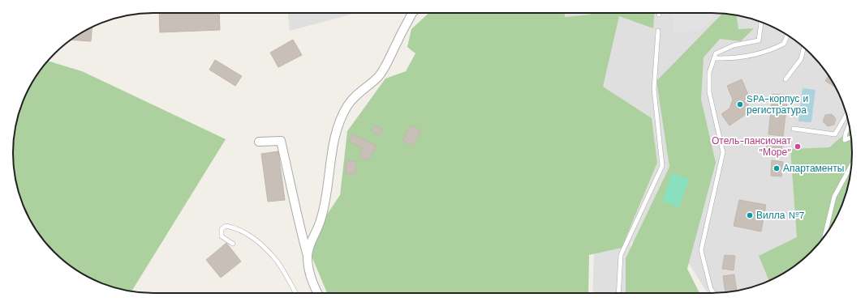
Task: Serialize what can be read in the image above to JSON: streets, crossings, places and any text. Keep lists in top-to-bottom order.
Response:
{
  "places": [
    "SPA-корпус и регистратура",
    "Отель-пансионат \"Море\"",
    "Апартаменты",
    "Вилла №7"
  ]
}
